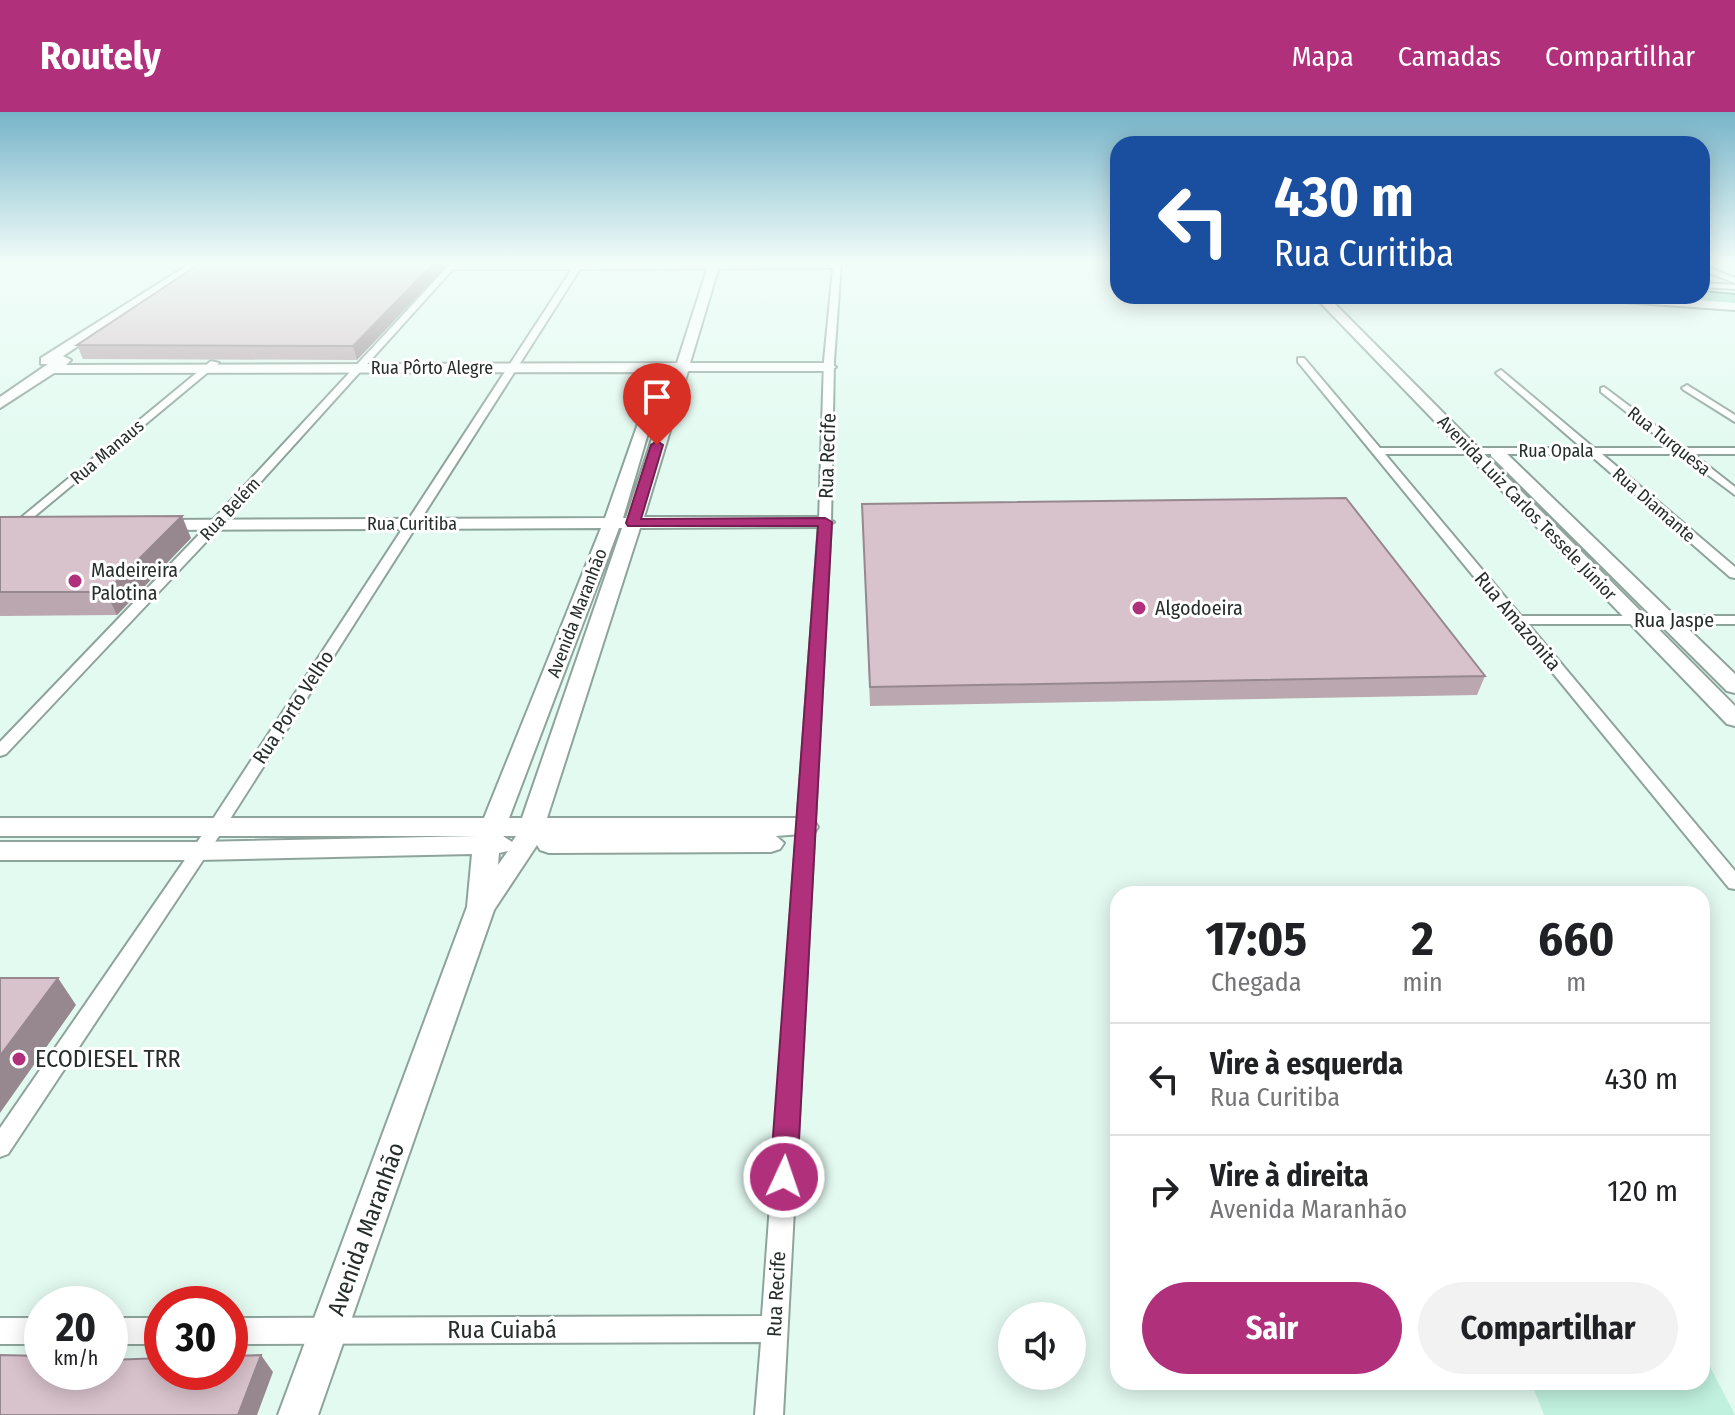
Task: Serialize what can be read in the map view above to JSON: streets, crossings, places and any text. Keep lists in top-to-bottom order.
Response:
{
  "streets": {
    "street": [
      "Rua Pôrto Alegre",
      "Rua Turquesa",
      "Rua Opala",
      "Rua Manaus",
      "Rua Recife",
      "Rua Diamante",
      "Avenida Luiz Carlos Tessele Júnior",
      "Rua Belém",
      "Rua Curitiba",
      "Avenida Maranhão",
      "Rua Jaspe",
      "Rua Amazonita",
      "Rua Porto Velho",
      "Rua Cuiabá"
    ]
  },
  "crossings": [
    ["Rua Pôrto Alegre", "Rua Manaus"],
    ["Rua Pôrto Alegre", "Rua Recife"],
    ["Rua Pôrto Alegre", "Rua Belém"],
    ["Rua Pôrto Alegre", "Avenida Maranhão"],
    ["Rua Pôrto Alegre", "Rua Porto Velho"],
    ["Rua Turquesa", "Rua Opala"],
    ["Rua Opala", "Rua Diamante"],
    ["Rua Opala", "Avenida Luiz Carlos Tessele Júnior"],
    ["Rua Opala", "Rua Amazonita"],
    ["Rua Recife", "Rua Curitiba"],
    ["Rua Recife", "Rua Cuiabá"],
    ["Avenida Luiz Carlos Tessele Júnior", "Rua Jaspe"],
    ["Rua Belém", "Rua Curitiba"],
    ["Rua Curitiba", "Avenida Maranhão"],
    ["Rua Curitiba", "Rua Porto Velho"],
    ["Avenida Maranhão", "Rua Cuiabá"],
    ["Rua Jaspe", "Rua Amazonita"]
  ],
  "places": ["Madeireira Palotina", "Algodoeira", "ECODIESEL TRR"],
  "page": {
    "header": "Routely",
    "nav": ["Mapa", "Camadas", "Compartilhar"],
    "turn": ["430 m", "Rua Curitiba"],
    "eta": [
      "17:05",
      "Chegada",
      "2",
      "min",
      "660",
      "m"
    ],
    "list": [
      {
        "name": "Vire à esquerda",
        "note": "Rua Curitiba",
        "value": "430 m"
      },
      {
        "name": "Vire à direita",
        "note": "Avenida Maranhão",
        "value": "120 m"
      }
    ],
    "buttons": ["Sair", "Compartilhar"],
    "speed": "20 km/h",
    "limit": "30"
  }
}
